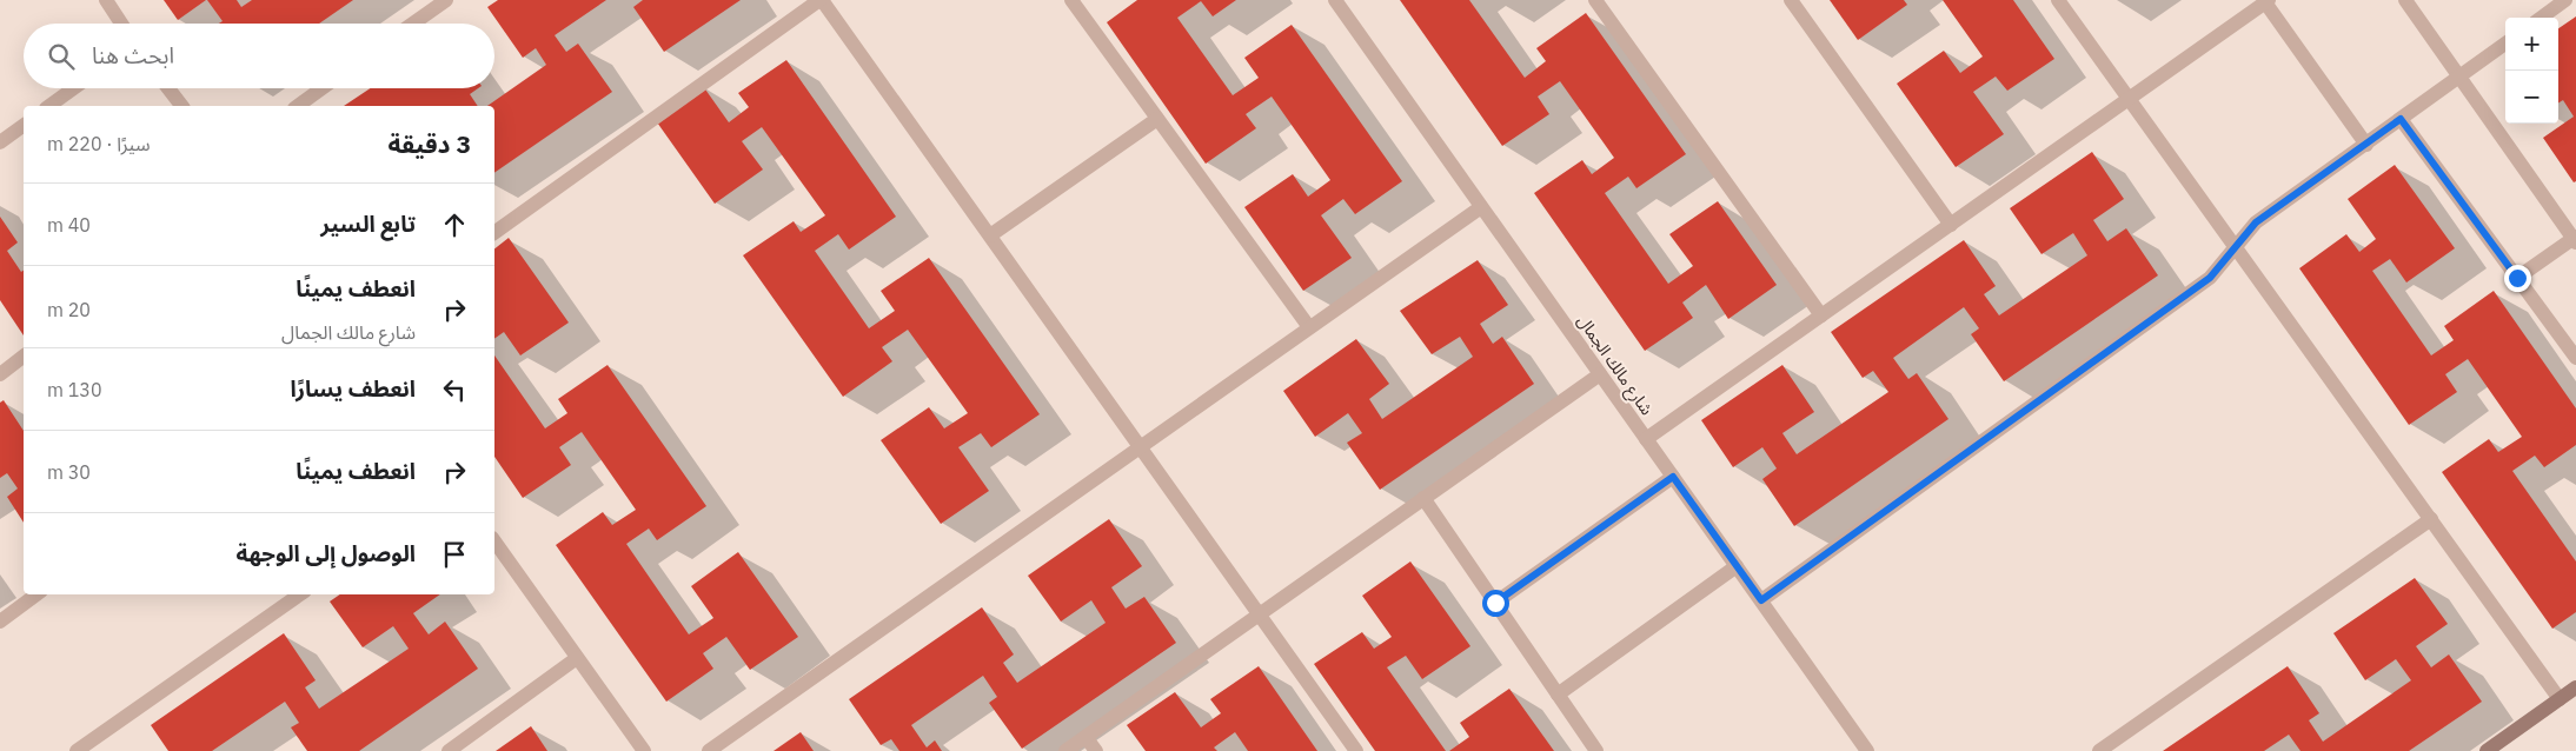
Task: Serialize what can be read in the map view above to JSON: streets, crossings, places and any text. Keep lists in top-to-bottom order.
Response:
{
  "streets": {
    "street": ["شارع مالك الجمال"]
  },
  "page": {
    "map_buttons": ["+", "−"],
    "search": "ابحث هنا",
    "heading": ["3 دقيقة", "سيرًا · 220 m"],
    "list": [
      ["تابع السير", "40 m"],
      ["انعطف يمينًا", "شارع مالك الجمال", "20 m"],
      ["انعطف يسارًا", "130 m"],
      ["انعطف يمينًا", "30 m"],
      "الوصول إلى الوجهة"
    ]
  }
}
